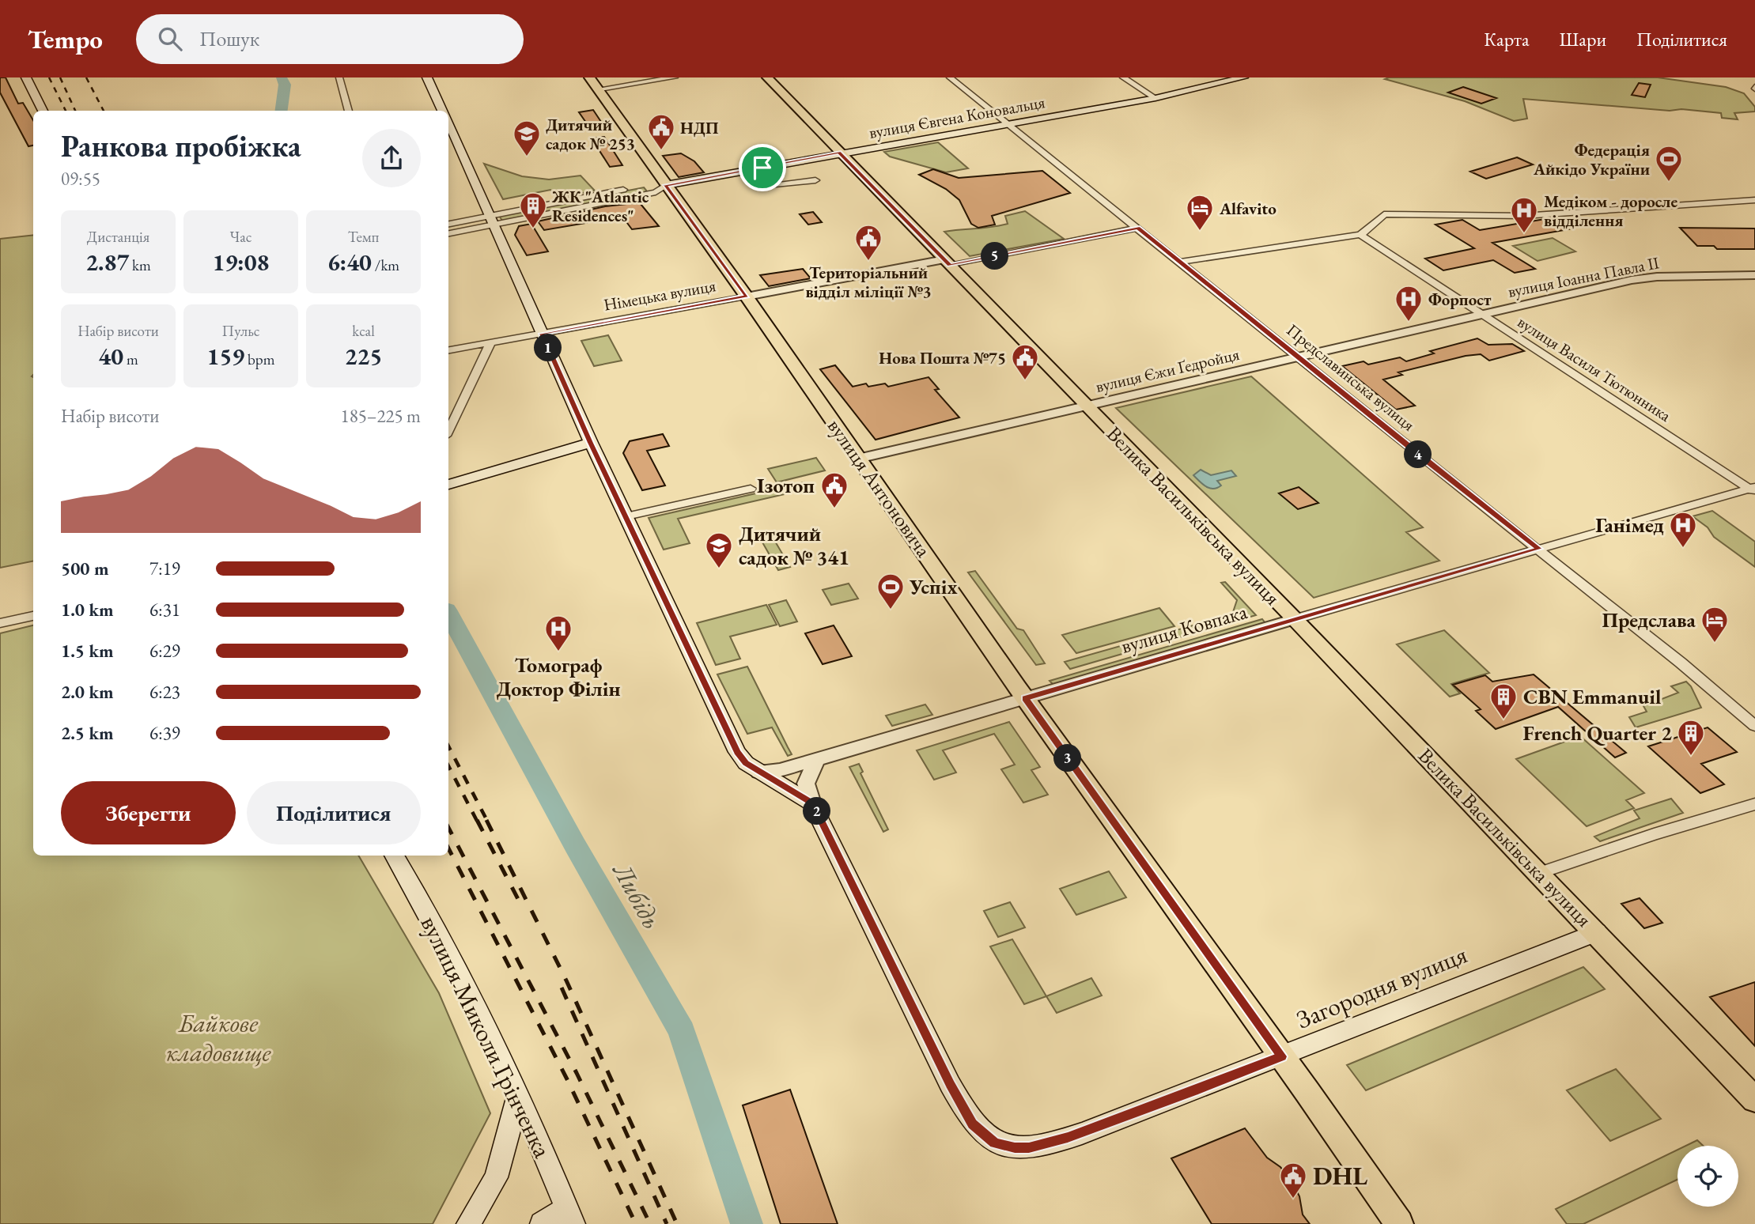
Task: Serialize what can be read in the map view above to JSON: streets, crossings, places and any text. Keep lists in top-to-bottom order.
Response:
{
  "streets": {
    "main road": [
      "вулиця Євгена Коновальця",
      "вулиця Антоновича",
      "Велика Васильківська вулиця",
      "Загородня вулиця",
      "вулиця Миколи Грінченка"
    ],
    "street": [
      "вулиця Іоанна Павла II",
      "Німецька вулиця",
      "вулиця Василя Тютюнника",
      "вулиця Єжи Ґедройця",
      "Предславинська вулиця",
      "вулиця Ковпака"
    ]
  },
  "crossings": [
    ["вулиця Євгена Коновальця", "Предславинська вулиця"],
    ["вулиця Євгена Коновальця", "вулиця Антоновича"],
    ["вулиця Євгена Коновальця", "Велика Васильківська вулиця"],
    ["вулиця Іоанна Павла II", "вулиця Василя Тютюнника"],
    ["вулиця Іоанна Павла II", "вулиця Єжи Ґедройця"],
    ["Німецька вулиця", "Предславинська вулиця"],
    ["Німецька вулиця", "вулиця Антоновича"],
    ["Німецька вулиця", "Велика Васильківська вулиця"],
    ["вулиця Василя Тютюнника", "вулиця Єжи Ґедройця"],
    ["вулиця Василя Тютюнника", "вулиця Ковпака"],
    ["вулиця Єжи Ґедройця", "Предславинська вулиця"],
    ["вулиця Єжи Ґедройця", "вулиця Антоновича"],
    ["вулиця Єжи Ґедройця", "Велика Васильківська вулиця"],
    ["Предславинська вулиця", "вулиця Ковпака"],
    ["вулиця Антоновича", "вулиця Ковпака"],
    ["вулиця Антоновича", "Загородня вулиця"],
    ["Велика Васильківська вулиця", "вулиця Ковпака"],
    ["Велика Васильківська вулиця", "Загородня вулиця"]
  ],
  "water": ["Либідь"],
  "parks": ["Байкове кладовище"],
  "places": {
    "public building": [
      "НДП",
      "Територіальний відділ міліції №3",
      "Нова Пошта №75",
      "Ізотоп",
      "DHL"
    ],
    "school or university": ["Дитячий садок № 253", "Дитячий садок № 341"],
    "sports": ["Федерація Айкідо України", "Успіх"],
    "building": ["ЖК \"Atlantic Residences\"", "CBN Emmanuil", "French Quarter 2"],
    "hotel": ["Alfavito", "Предслава"],
    "hospital": [
      "Медіком - доросле відділення",
      "Форпост",
      "Ганімед",
      "Томограф Доктор Філін"
    ]
  },
  "page": {
    "header": "Tempo",
    "search": "Пошук",
    "nav": ["Карта", "Шари", "Поділитися"],
    "heading": ["Ранкова пробіжка", "09:55"],
    "stats": [
      ["Дистанція", "2.87 km"],
      ["Час", "19:08"],
      ["Темп", "6:40 /km"],
      ["Набір висоти", "40 m"],
      ["Пульс", "159 bpm"],
      ["kcal", "225"]
    ],
    "pins": [
      "5",
      "1",
      "4",
      "3",
      "2"
    ],
    "chart": ["Набір висоти", "185–225 m"],
    "list": [
      {
        "name": "500 m",
        "note": "7:19"
      },
      {
        "name": "1.0 km",
        "note": "6:31"
      },
      {
        "name": "1.5 km",
        "note": "6:29"
      },
      {
        "name": "2.0 km",
        "note": "6:23"
      },
      {
        "name": "2.5 km",
        "note": "6:39"
      }
    ],
    "buttons": ["Зберегти", "Поділитися"]
  }
}
